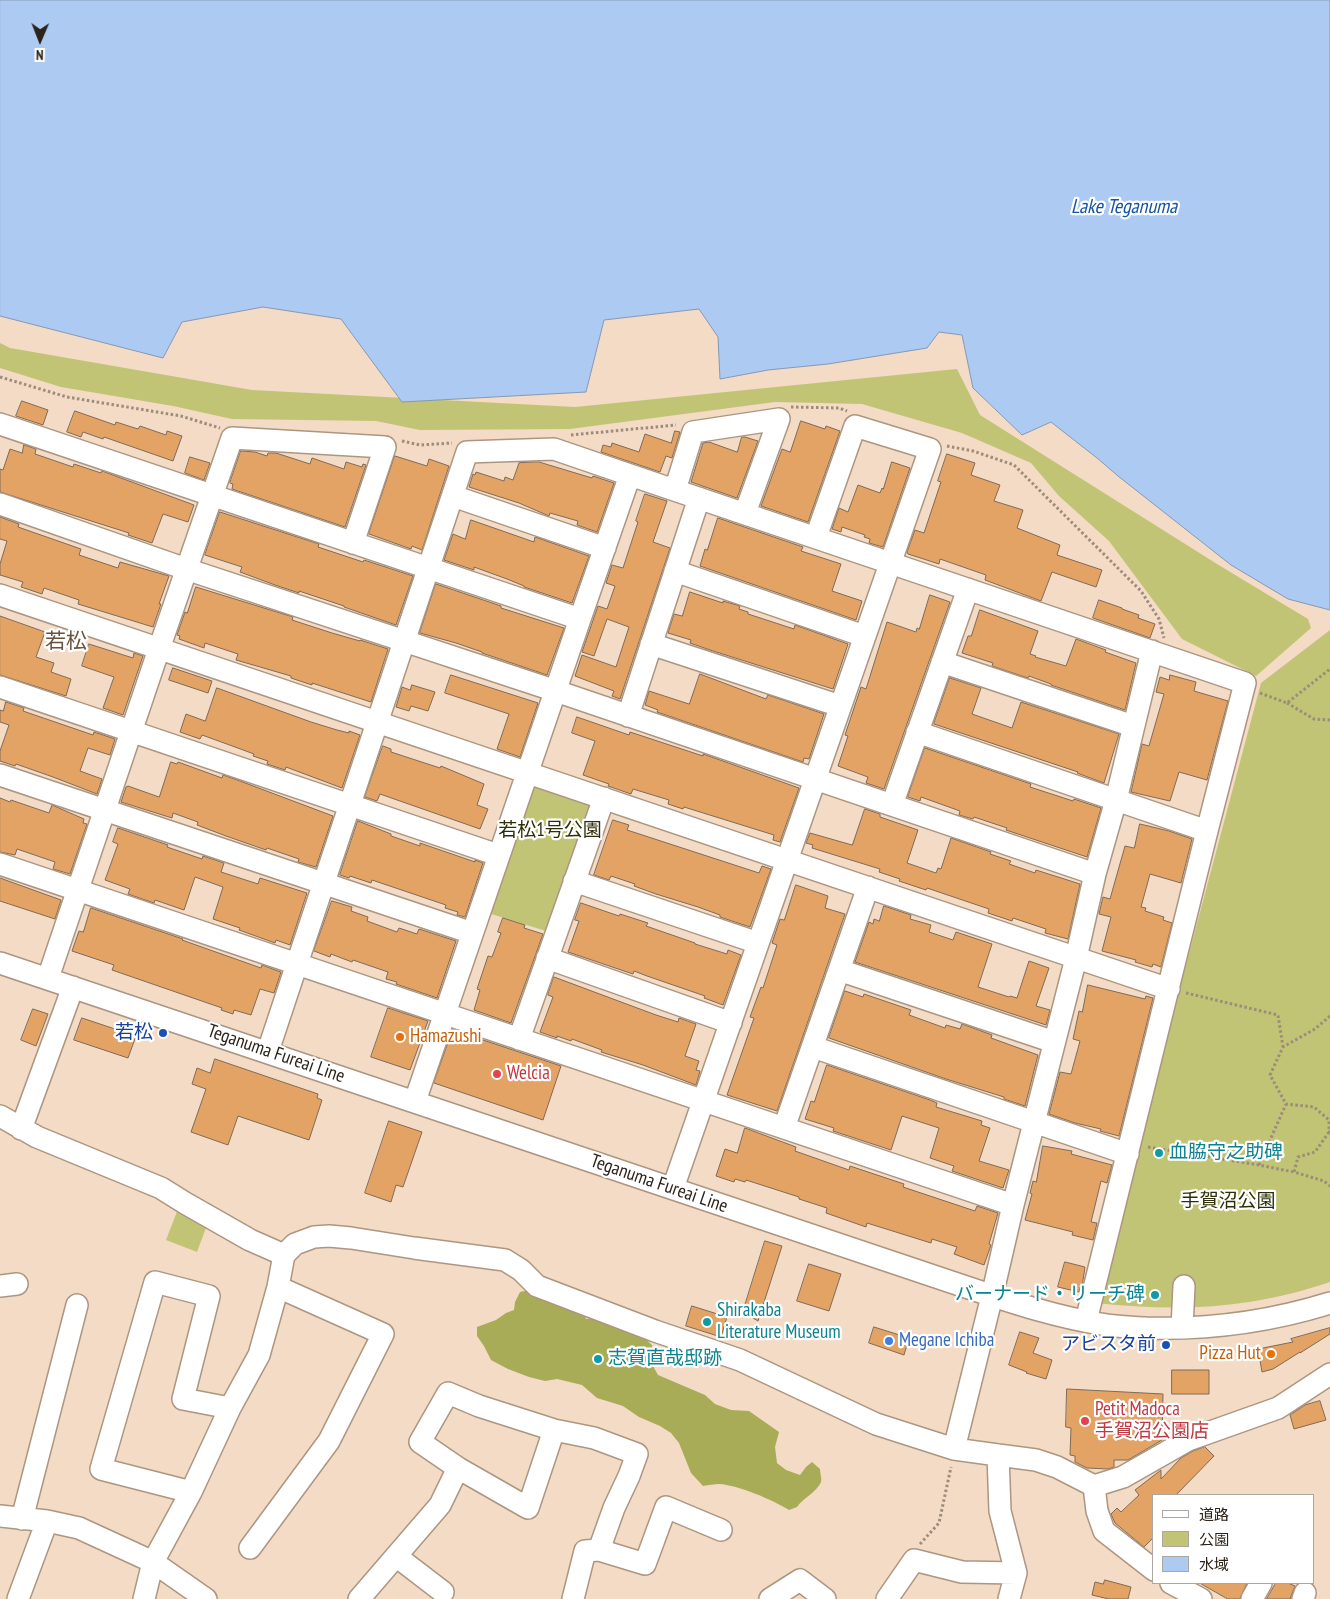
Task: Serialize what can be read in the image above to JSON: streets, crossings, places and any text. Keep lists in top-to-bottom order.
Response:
{
  "streets": {
    "street": ["Teganuma Fureai Line"]
  },
  "districts": ["若松"],
  "water": ["Lake Teganuma"],
  "parks": ["若松1号公園", "手賀沼公園"],
  "places": [
    "若松",
    "Hamazushi",
    "Welcia",
    "血脇守之助碑",
    "バーナード・リーチ碑",
    "Shirakaba Literature Museum",
    "Megane Ichiba",
    "アビスタ前",
    "Pizza Hut",
    "志賀直哉邸跡",
    "Petit Madoca 手賀沼公園店"
  ],
  "legend": ["道路", "公園", "水域"],
  "north": "bottom"
}
